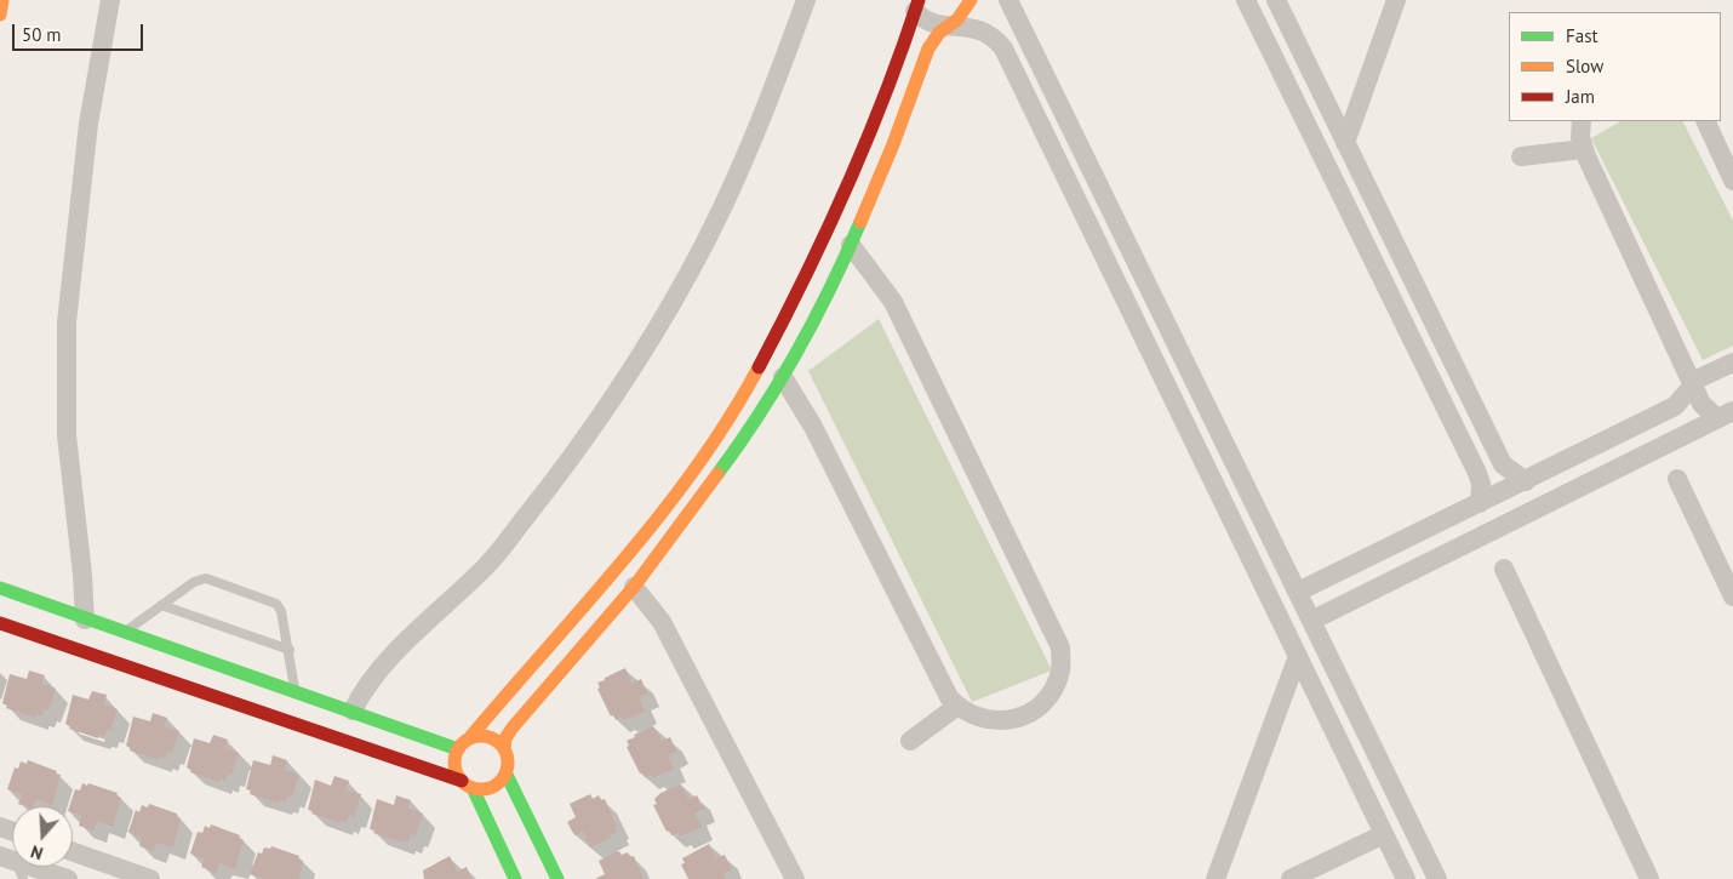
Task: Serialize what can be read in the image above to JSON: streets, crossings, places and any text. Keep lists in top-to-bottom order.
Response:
{
  "legend": ["Fast", "Slow", "Jam"],
  "scale_bar": "50 m",
  "north": "bottom"
}
